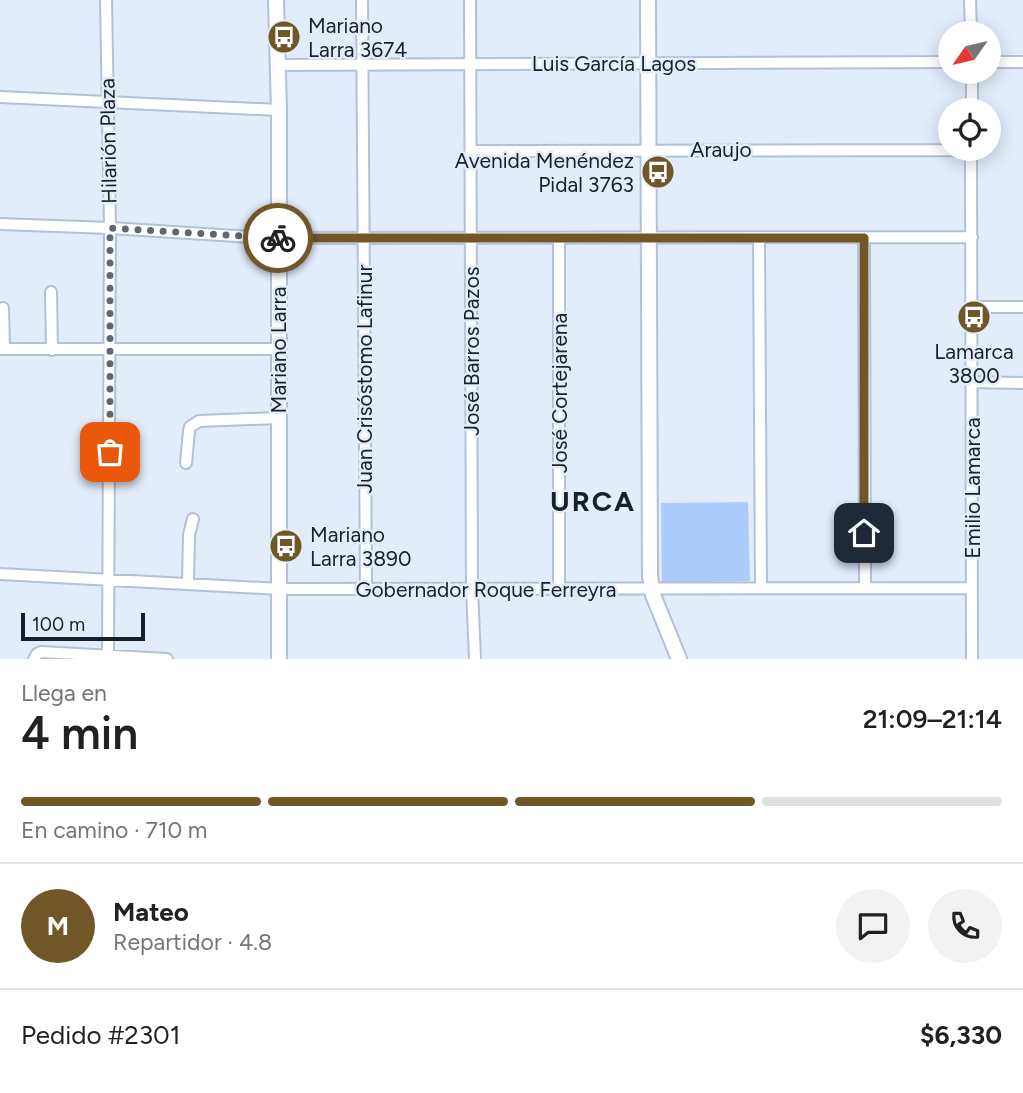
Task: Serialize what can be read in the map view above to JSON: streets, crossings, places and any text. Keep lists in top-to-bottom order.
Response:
{
  "streets": {
    "main road": ["Mariano Larra"],
    "street": [
      "Luis García Lagos",
      "Hilarión Plaza",
      "Araujo",
      "José Barros Pazos",
      "Juan Crisóstomo Lafinur",
      "José Cortejarena",
      "Emilio Lamarca",
      "Gobernador Roque Ferreyra"
    ]
  },
  "crossings": [
    ["Luis García Lagos", "Mariano Larra"],
    ["Luis García Lagos", "José Barros Pazos"],
    ["Luis García Lagos", "Juan Crisóstomo Lafinur"],
    ["Hilarión Plaza", "Gobernador Roque Ferreyra"],
    ["Araujo", "José Barros Pazos"],
    ["Mariano Larra", "Gobernador Roque Ferreyra"],
    ["José Barros Pazos", "Gobernador Roque Ferreyra"],
    ["Juan Crisóstomo Lafinur", "Gobernador Roque Ferreyra"],
    ["José Cortejarena", "Gobernador Roque Ferreyra"],
    ["Emilio Lamarca", "Gobernador Roque Ferreyra"]
  ],
  "districts": ["URCA"],
  "places": {
    "bus stop": [
      "Mariano Larra 3674",
      "Avenida Menéndez Pidal 3763",
      "Lamarca 3800",
      "Mariano Larra 3890"
    ]
  },
  "scale_bar": "100 m",
  "north": "bottom left",
  "page": {
    "scale": "100 m",
    "heading": ["4 min", "Llega en", "21:09–21:14"],
    "panel": [
      "Mateo",
      "Repartidor · 4.8",
      "Pedido #2301",
      "$6,330"
    ],
    "bar": "En camino · 710 m",
    "round": "M"
  }
}
